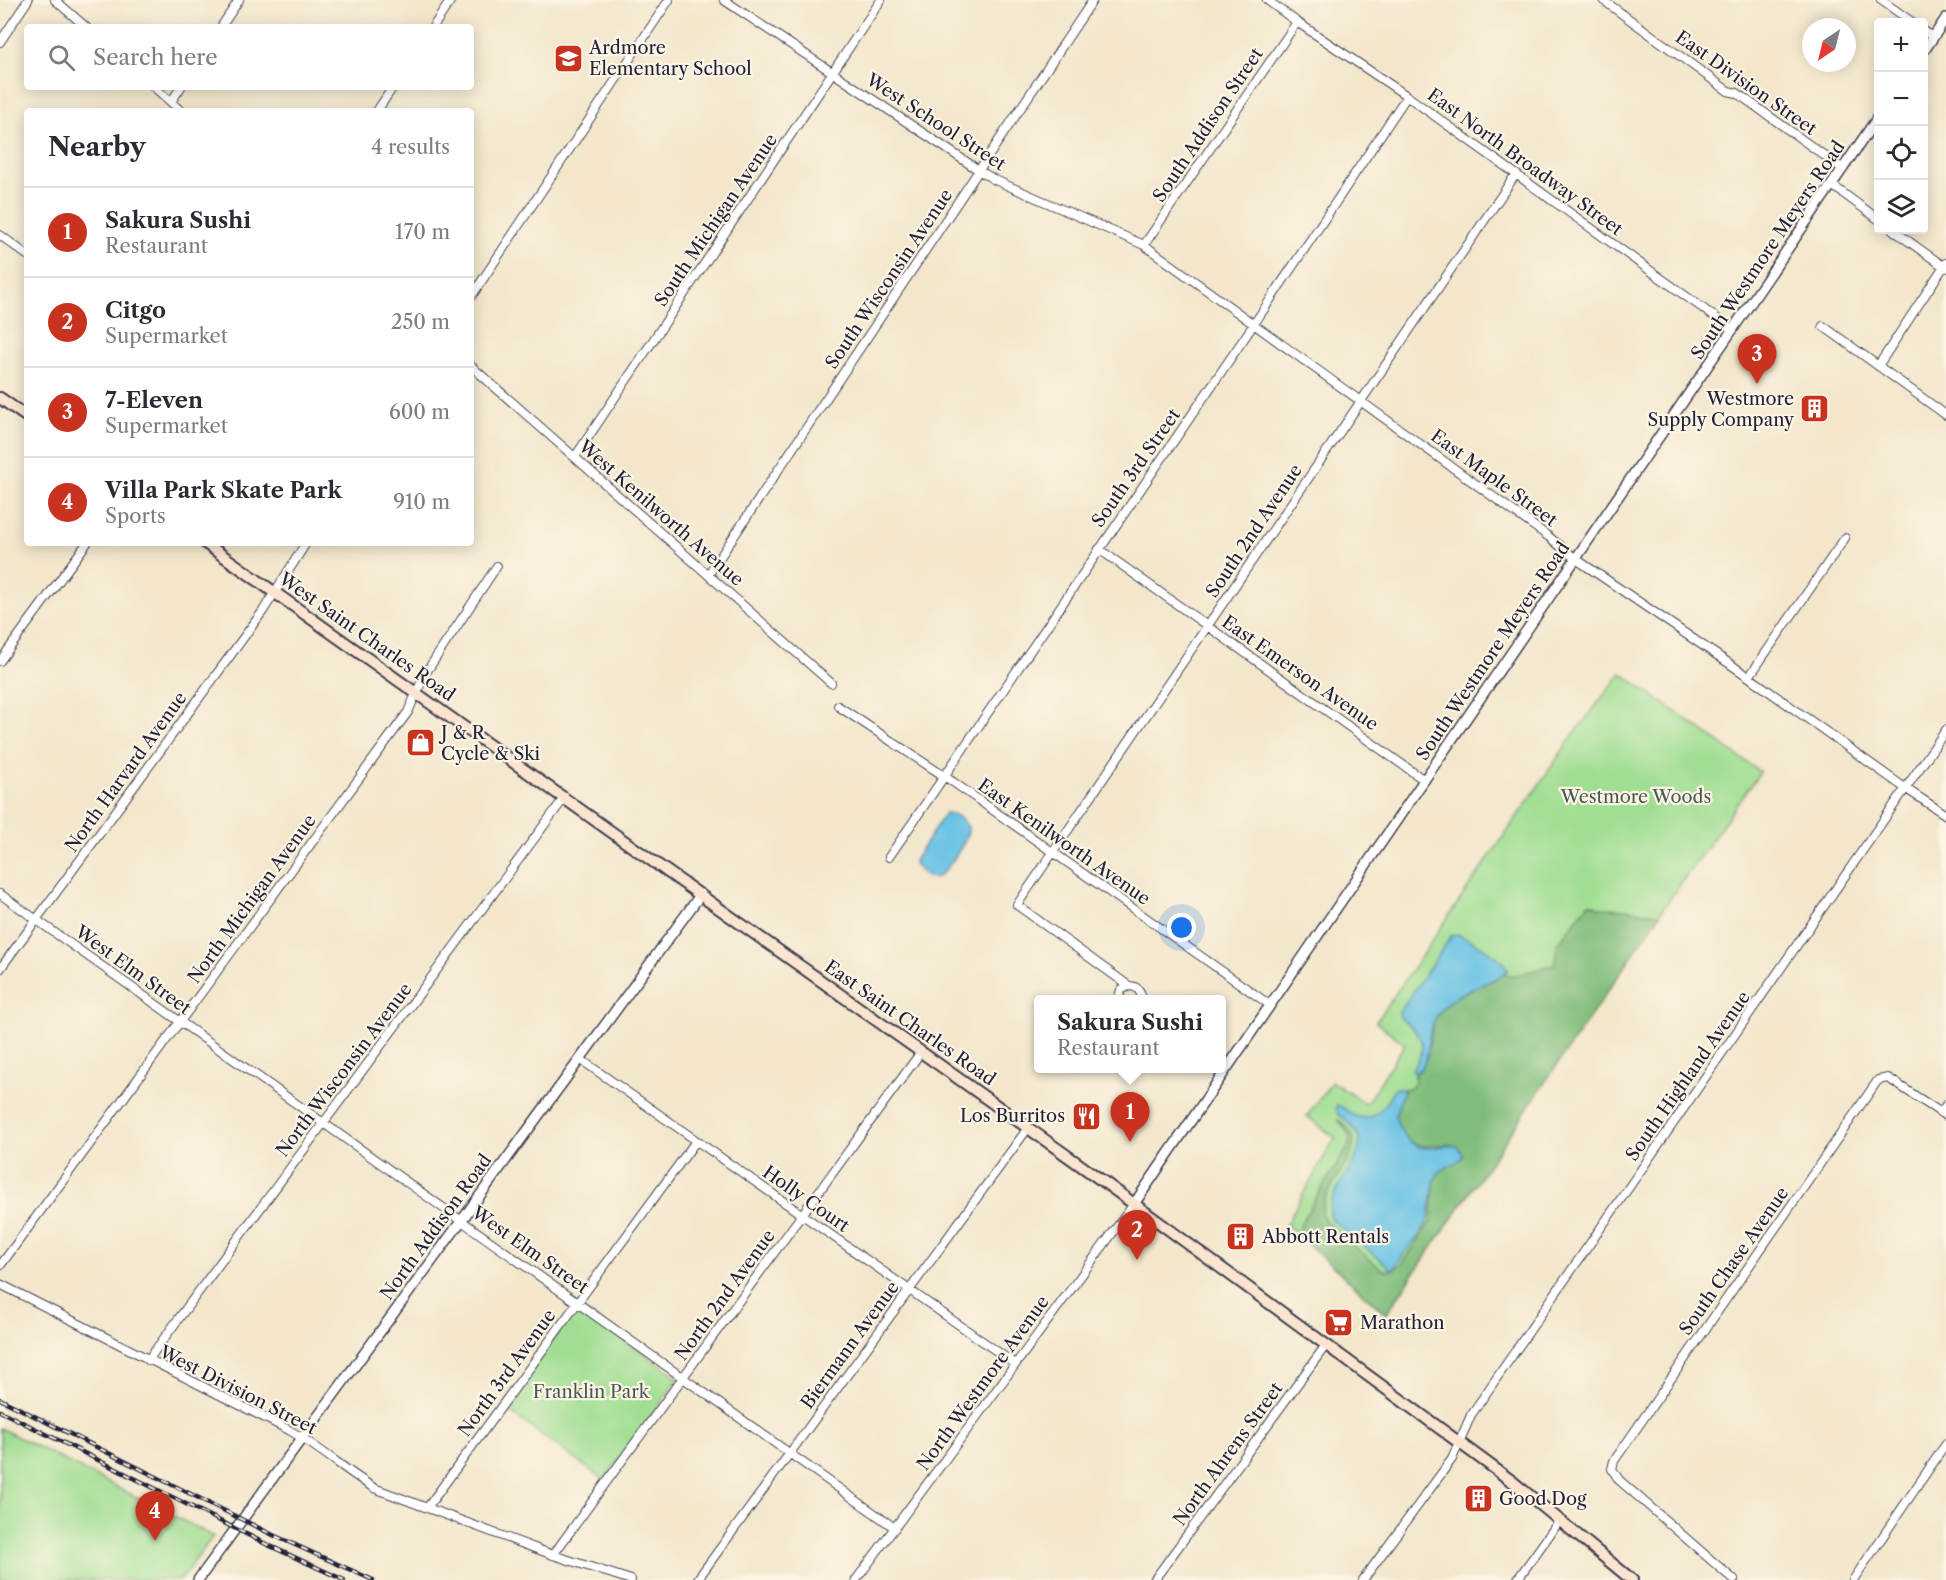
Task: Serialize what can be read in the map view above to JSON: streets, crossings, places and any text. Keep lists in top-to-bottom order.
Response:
{
  "streets": {
    "main road": ["West Saint Charles Road", "East Saint Charles Road"],
    "street": [
      "East Division Street",
      "West School Street",
      "South Addison Street",
      "East North Broadway Street",
      "South Michigan Avenue",
      "South Westmore Meyers Road",
      "South Wisconsin Avenue",
      "South 3rd Street",
      "East Maple Street",
      "West Kenilworth Avenue",
      "South 2nd Avenue",
      "East Emerson Avenue",
      "North Harvard Avenue",
      "East Kenilworth Avenue",
      "North Michigan Avenue",
      "West Elm Street",
      "North Wisconsin Avenue",
      "South Highland Avenue",
      "Holly Court",
      "North Addison Road",
      "South Chase Avenue",
      "North 2nd Avenue",
      "Biermann Avenue",
      "North 3rd Avenue",
      "North Westmore Avenue",
      "West Division Street",
      "North Ahrens Street"
    ]
  },
  "crossings": [
    ["East Division Street", "South Westmore Meyers Road"],
    ["West School Street", "South Addison Street"],
    ["West School Street", "South Michigan Avenue"],
    ["West School Street", "South Wisconsin Avenue"],
    ["West School Street", "East Maple Street"],
    ["South Addison Street", "East North Broadway Street"],
    ["South Addison Street", "East Maple Street"],
    ["East North Broadway Street", "South Westmore Meyers Road"],
    ["East North Broadway Street", "South 3rd Street"],
    ["East North Broadway Street", "South 2nd Avenue"],
    ["South Michigan Avenue", "West Kenilworth Avenue"],
    ["South Westmore Meyers Road", "East Maple Street"],
    ["South Westmore Meyers Road", "East Emerson Avenue"],
    ["South Westmore Meyers Road", "East Kenilworth Avenue"],
    ["South Westmore Meyers Road", "East Saint Charles Road"],
    ["South Westmore Meyers Road", "North Westmore Avenue"],
    ["South Wisconsin Avenue", "West Kenilworth Avenue"],
    ["South 3rd Street", "East Maple Street"],
    ["South 3rd Street", "East Emerson Avenue"],
    ["South 3rd Street", "East Kenilworth Avenue"],
    ["East Maple Street", "South 2nd Avenue"],
    ["East Maple Street", "South Highland Avenue"],
    ["South 2nd Avenue", "East Emerson Avenue"],
    ["South 2nd Avenue", "East Kenilworth Avenue"],
    ["West Saint Charles Road", "North Harvard Avenue"],
    ["West Saint Charles Road", "North Michigan Avenue"],
    ["West Saint Charles Road", "East Saint Charles Road"],
    ["West Saint Charles Road", "North Wisconsin Avenue"],
    ["West Saint Charles Road", "North Addison Road"],
    ["North Harvard Avenue", "West Elm Street"],
    ["North Michigan Avenue", "West Elm Street"],
    ["West Elm Street", "North Wisconsin Avenue"],
    ["West Elm Street", "North Addison Road"],
    ["West Elm Street", "North 2nd Avenue"],
    ["West Elm Street", "Biermann Avenue"],
    ["West Elm Street", "North 3rd Avenue"],
    ["West Elm Street", "North Westmore Avenue"],
    ["East Saint Charles Road", "South Highland Avenue"],
    ["East Saint Charles Road", "North 2nd Avenue"],
    ["East Saint Charles Road", "Biermann Avenue"],
    ["East Saint Charles Road", "North Westmore Avenue"],
    ["East Saint Charles Road", "North Ahrens Street"],
    ["North Wisconsin Avenue", "West Division Street"],
    ["Holly Court", "North Addison Road"],
    ["Holly Court", "North 2nd Avenue"],
    ["Holly Court", "Biermann Avenue"],
    ["Holly Court", "North 3rd Avenue"],
    ["Holly Court", "North Westmore Avenue"],
    ["North Addison Road", "West Division Street"],
    ["North 2nd Avenue", "West Division Street"],
    ["North 3rd Avenue", "West Division Street"]
  ],
  "parks": ["Westmore Woods", "Franklin Park"],
  "places": {
    "school or university": ["Ardmore Elementary School"],
    "building": ["Westmore Supply Company", "Abbott Rentals", "Good Dog"],
    "shop": ["J & R Cycle & Ski"],
    "restaurant": ["Los Burritos"],
    "supermarket": ["Marathon"]
  },
  "north": "bottom left",
  "page": {
    "map_buttons": ["+", "−"],
    "search": "Search here",
    "heading": ["Nearby", "4 results"],
    "list": [
      {
        "mark": "1",
        "name": "Sakura Sushi",
        "note": "Restaurant",
        "value": "170 m"
      },
      {
        "mark": "2",
        "name": "Citgo",
        "note": "Supermarket",
        "value": "250 m"
      },
      {
        "mark": "3",
        "name": "7-Eleven",
        "note": "Supermarket",
        "value": "600 m"
      },
      {
        "mark": "4",
        "name": "Villa Park Skate Park",
        "note": "Sports",
        "value": "910 m"
      }
    ],
    "pins": [
      "3",
      "1",
      "2",
      "4"
    ],
    "popup": ["Sakura Sushi", "Restaurant"]
  }
}
